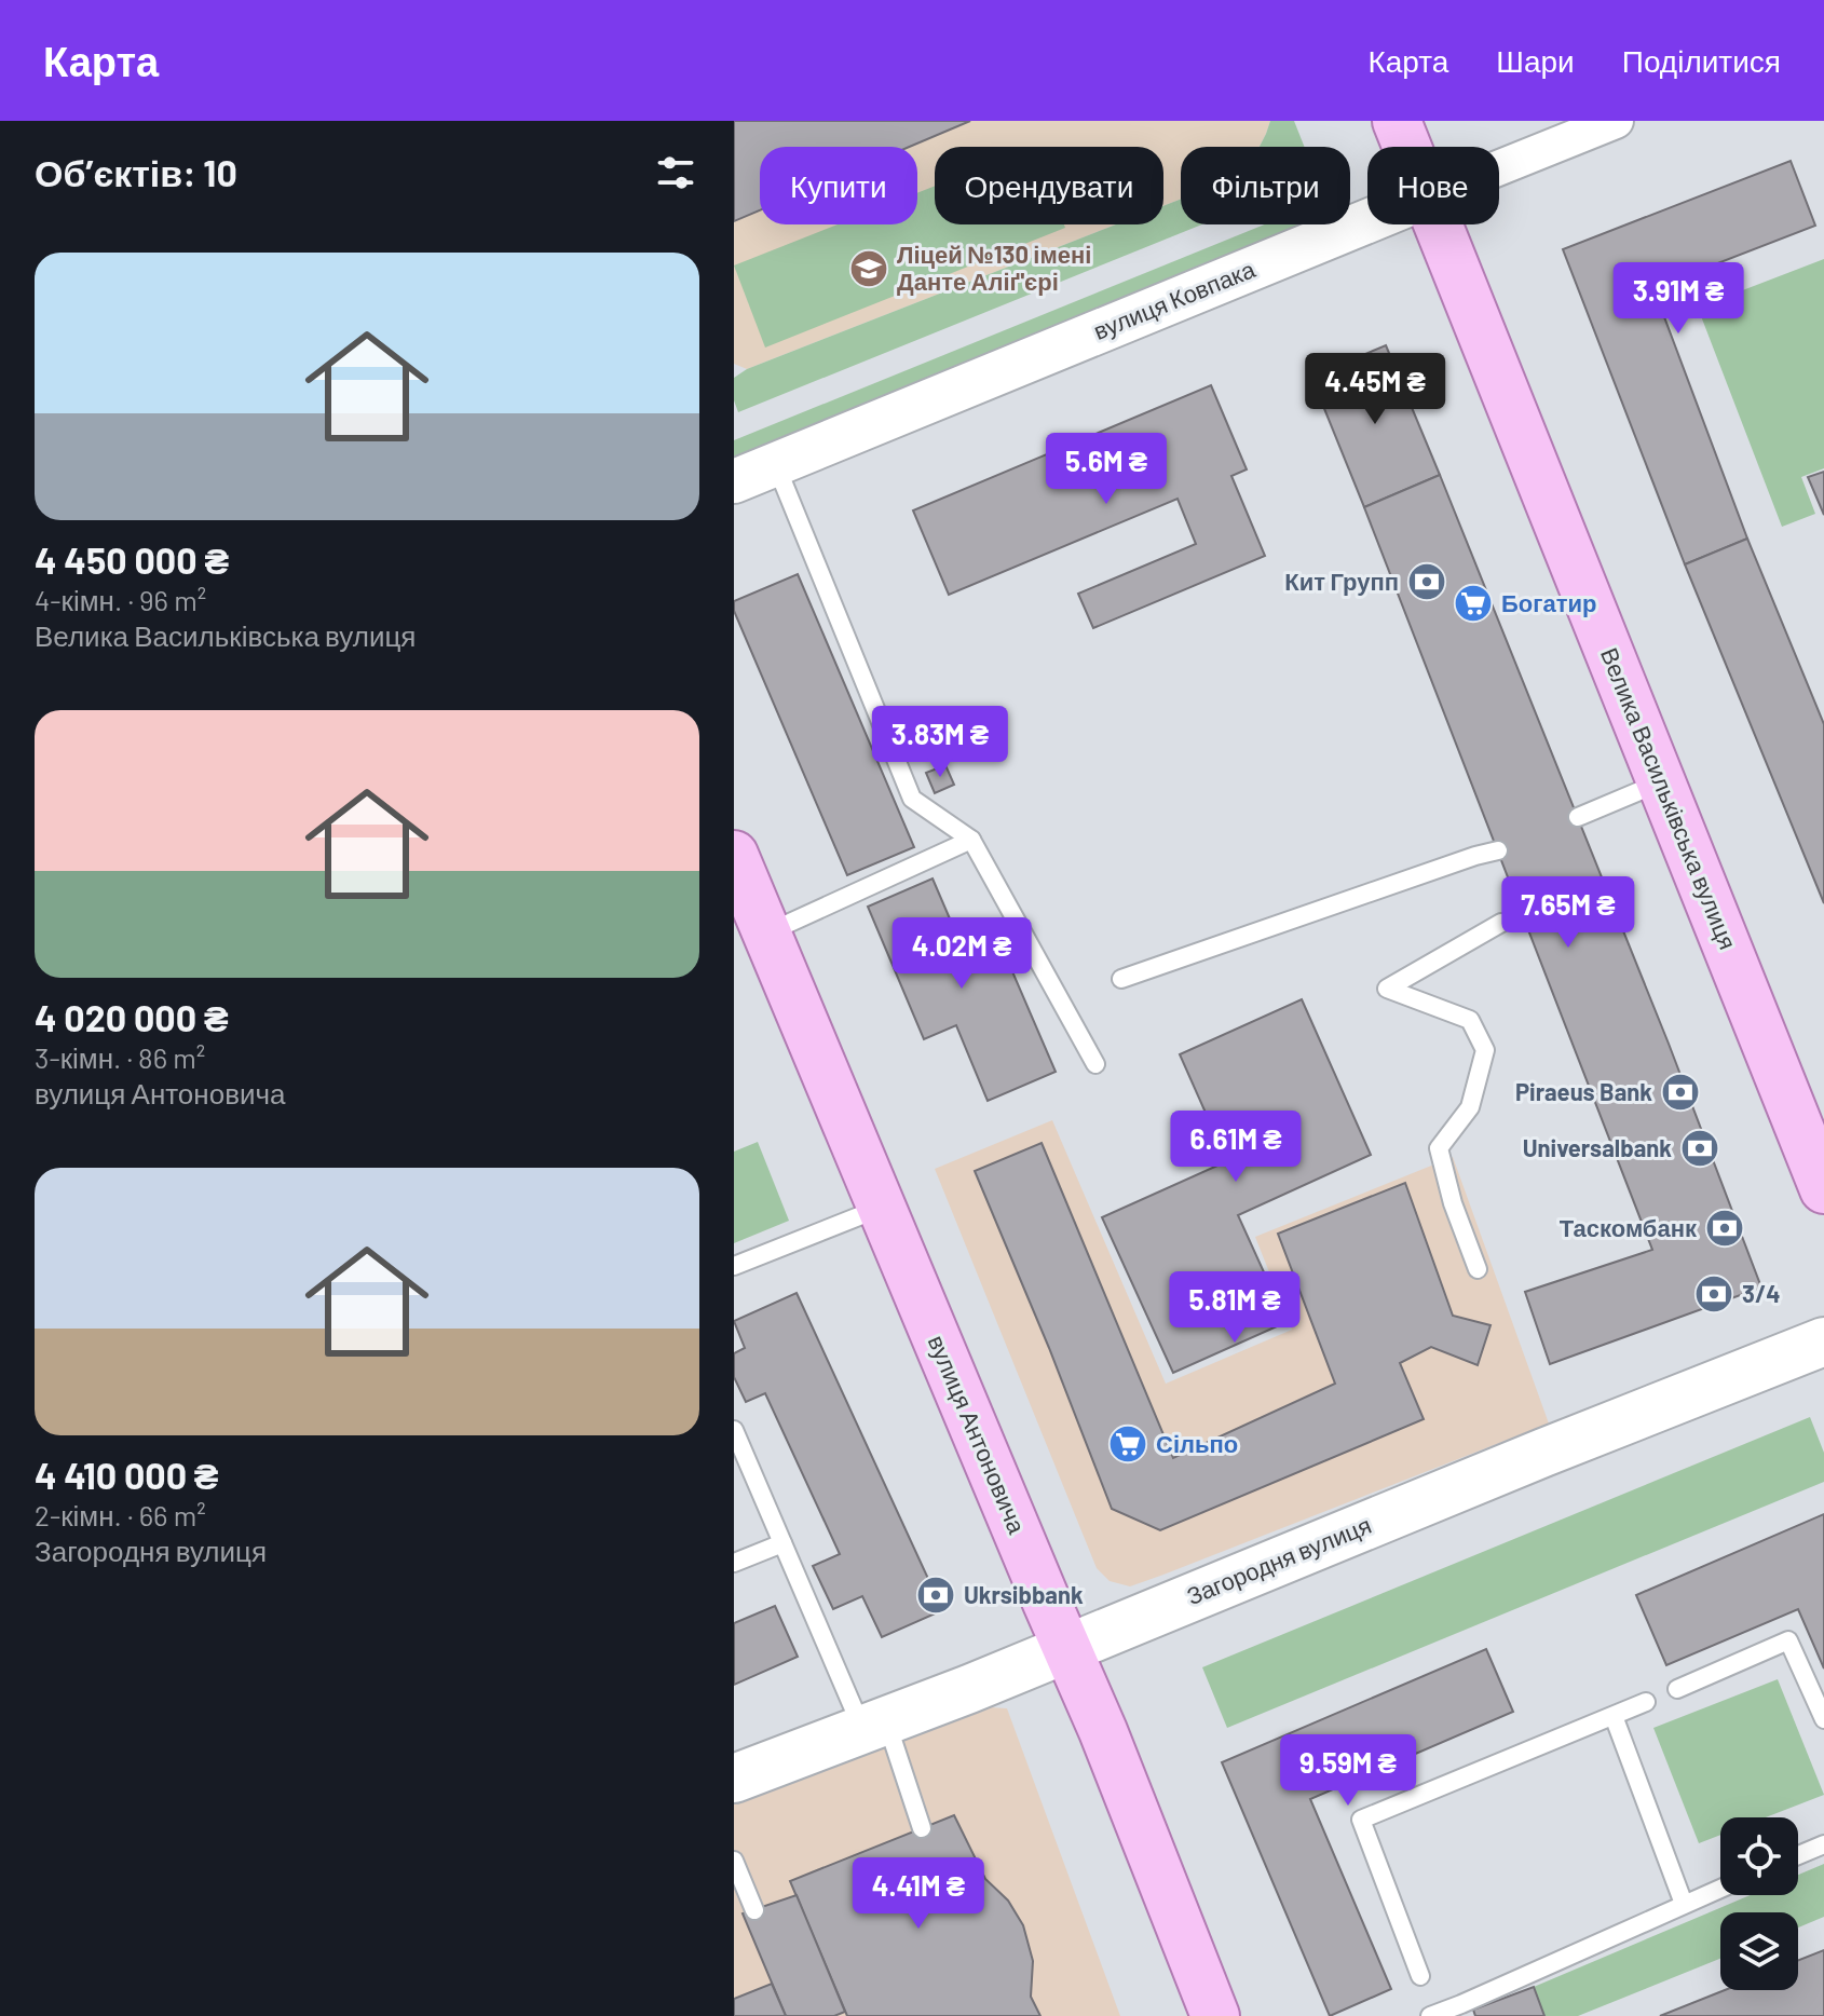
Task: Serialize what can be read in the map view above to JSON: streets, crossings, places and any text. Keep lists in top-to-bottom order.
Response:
{
  "streets": {
    "main road": ["Велика Васильківська вулиця", "вулиця Антоновича", "Загородня вулиця"],
    "street": ["вулиця Ковпака"]
  },
  "crossings": [
    ["вулиця Антоновича", "Загородня вулиця"]
  ],
  "places": {
    "school or university": ["Ліцей №130 імені Данте Аліґ'єрі"],
    "bank": [
      "Кит Групп",
      "Piraeus Bank",
      "Universalbank",
      "Таскомбанк",
      "3/4",
      "Ukrsibbank"
    ],
    "supermarket": ["Богатир", "Сільпо"]
  },
  "page": {
    "header": "Карта",
    "nav": ["Карта", "Шари", "Поділитися"],
    "heading": "Об’єктів: 10",
    "chip": [
      "Купити",
      "Орендувати",
      "Фільтри",
      "Нове"
    ],
    "list": [
      {
        "name": "4 450 000 ₴",
        "note": "4-кімн. · 96 m² · Велика Васильківська вулиця"
      },
      {
        "name": "4 020 000 ₴",
        "note": "3-кімн. · 86 m² · вулиця Антоновича"
      },
      {
        "name": "4 410 000 ₴",
        "note": "2-кімн. · 66 m² · Загородня вулиця"
      }
    ],
    "price": [
      "3.91M ₴",
      "4.45M ₴",
      "5.6M ₴",
      "3.83M ₴",
      "7.65M ₴",
      "4.02M ₴",
      "6.61M ₴",
      "5.81M ₴",
      "9.59M ₴",
      "4.41M ₴"
    ]
  }
}
